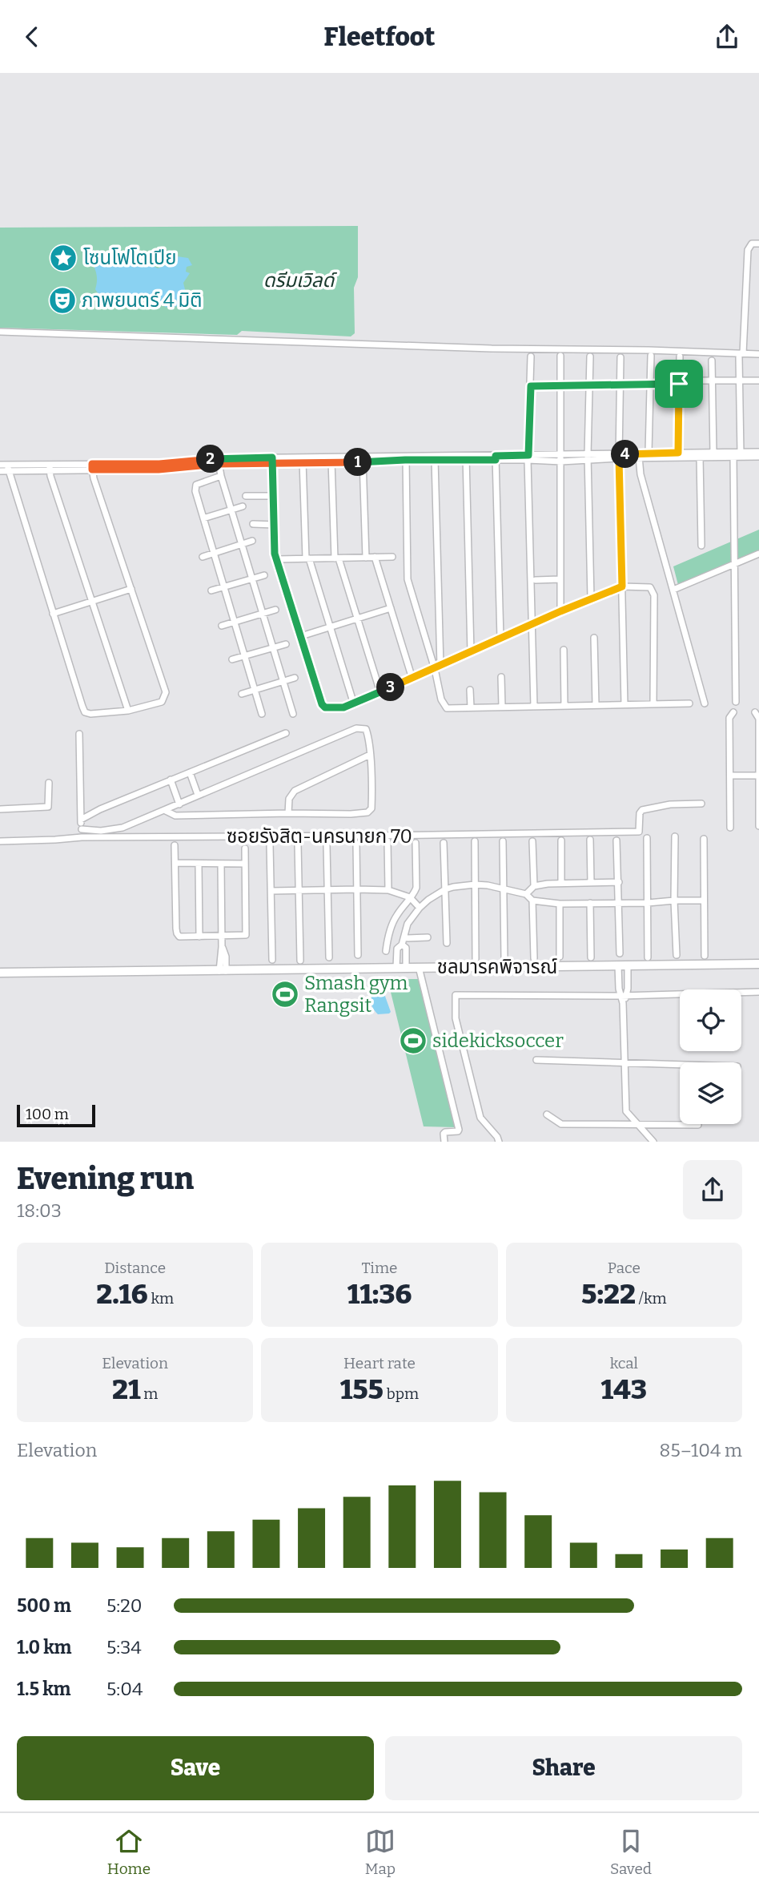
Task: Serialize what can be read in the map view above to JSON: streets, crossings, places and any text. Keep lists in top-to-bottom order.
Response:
{
  "streets": {
    "street": ["ซอยรังสิต-นครนายก 70", "ชลมารคพิจารณ์"]
  },
  "parks": ["ดรีมเวิลด์"],
  "places": {
    "place": ["โซนโฟโตเปีย"],
    "theatre": ["ภาพยนตร์ 4 มิติ"],
    "sports": ["Smash gym Rangsit", "sidekicksoccer"]
  },
  "scale_bar": "100 m",
  "page": {
    "header": "Fleetfoot",
    "pins": [
      "4",
      "2",
      "1",
      "3"
    ],
    "scale": "100 m",
    "heading": ["Evening run", "18:03"],
    "stats": [
      ["Distance", "2.16 km"],
      ["Time", "11:36"],
      ["Pace", "5:22 /km"],
      ["Elevation", "21 m"],
      ["Heart rate", "155 bpm"],
      ["kcal", "143"]
    ],
    "chart": ["Elevation", "85–104 m"],
    "list": [
      {
        "name": "500 m",
        "note": "5:20"
      },
      {
        "name": "1.0 km",
        "note": "5:34"
      },
      {
        "name": "1.5 km",
        "note": "5:04"
      }
    ],
    "buttons": ["Save", "Share"],
    "tabs": ["Home", "Map", "Saved"]
  }
}
